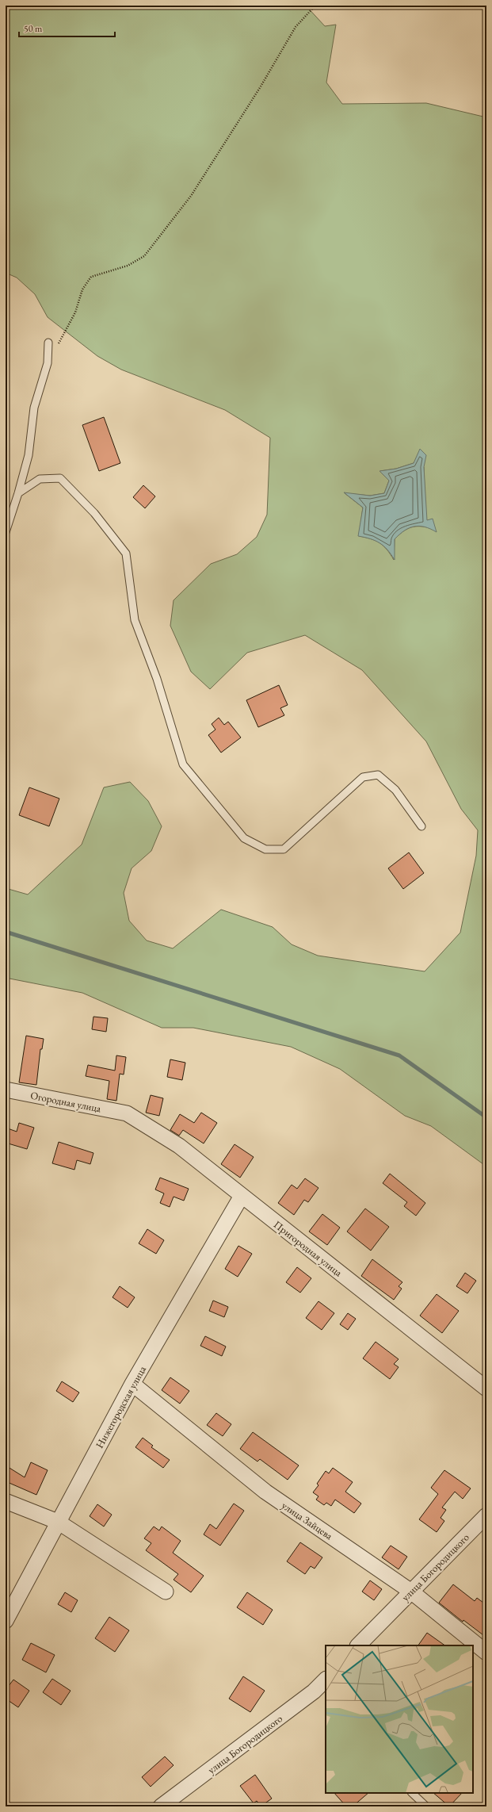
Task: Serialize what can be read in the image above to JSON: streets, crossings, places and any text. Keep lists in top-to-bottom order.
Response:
{
  "streets": {
    "street": [
      "Огородная улица",
      "Пригородная улица",
      "Нижегородская улица",
      "улица Зайцева",
      "улица Богородицкого"
    ]
  },
  "crossings": [
    ["Огородная улица", "Пригородная улица"],
    ["Пригородная улица", "Нижегородская улица"],
    ["Нижегородская улица", "улица Зайцева"],
    ["улица Зайцева", "улица Богородицкого"]
  ],
  "scale_bar": "50 m"
}
